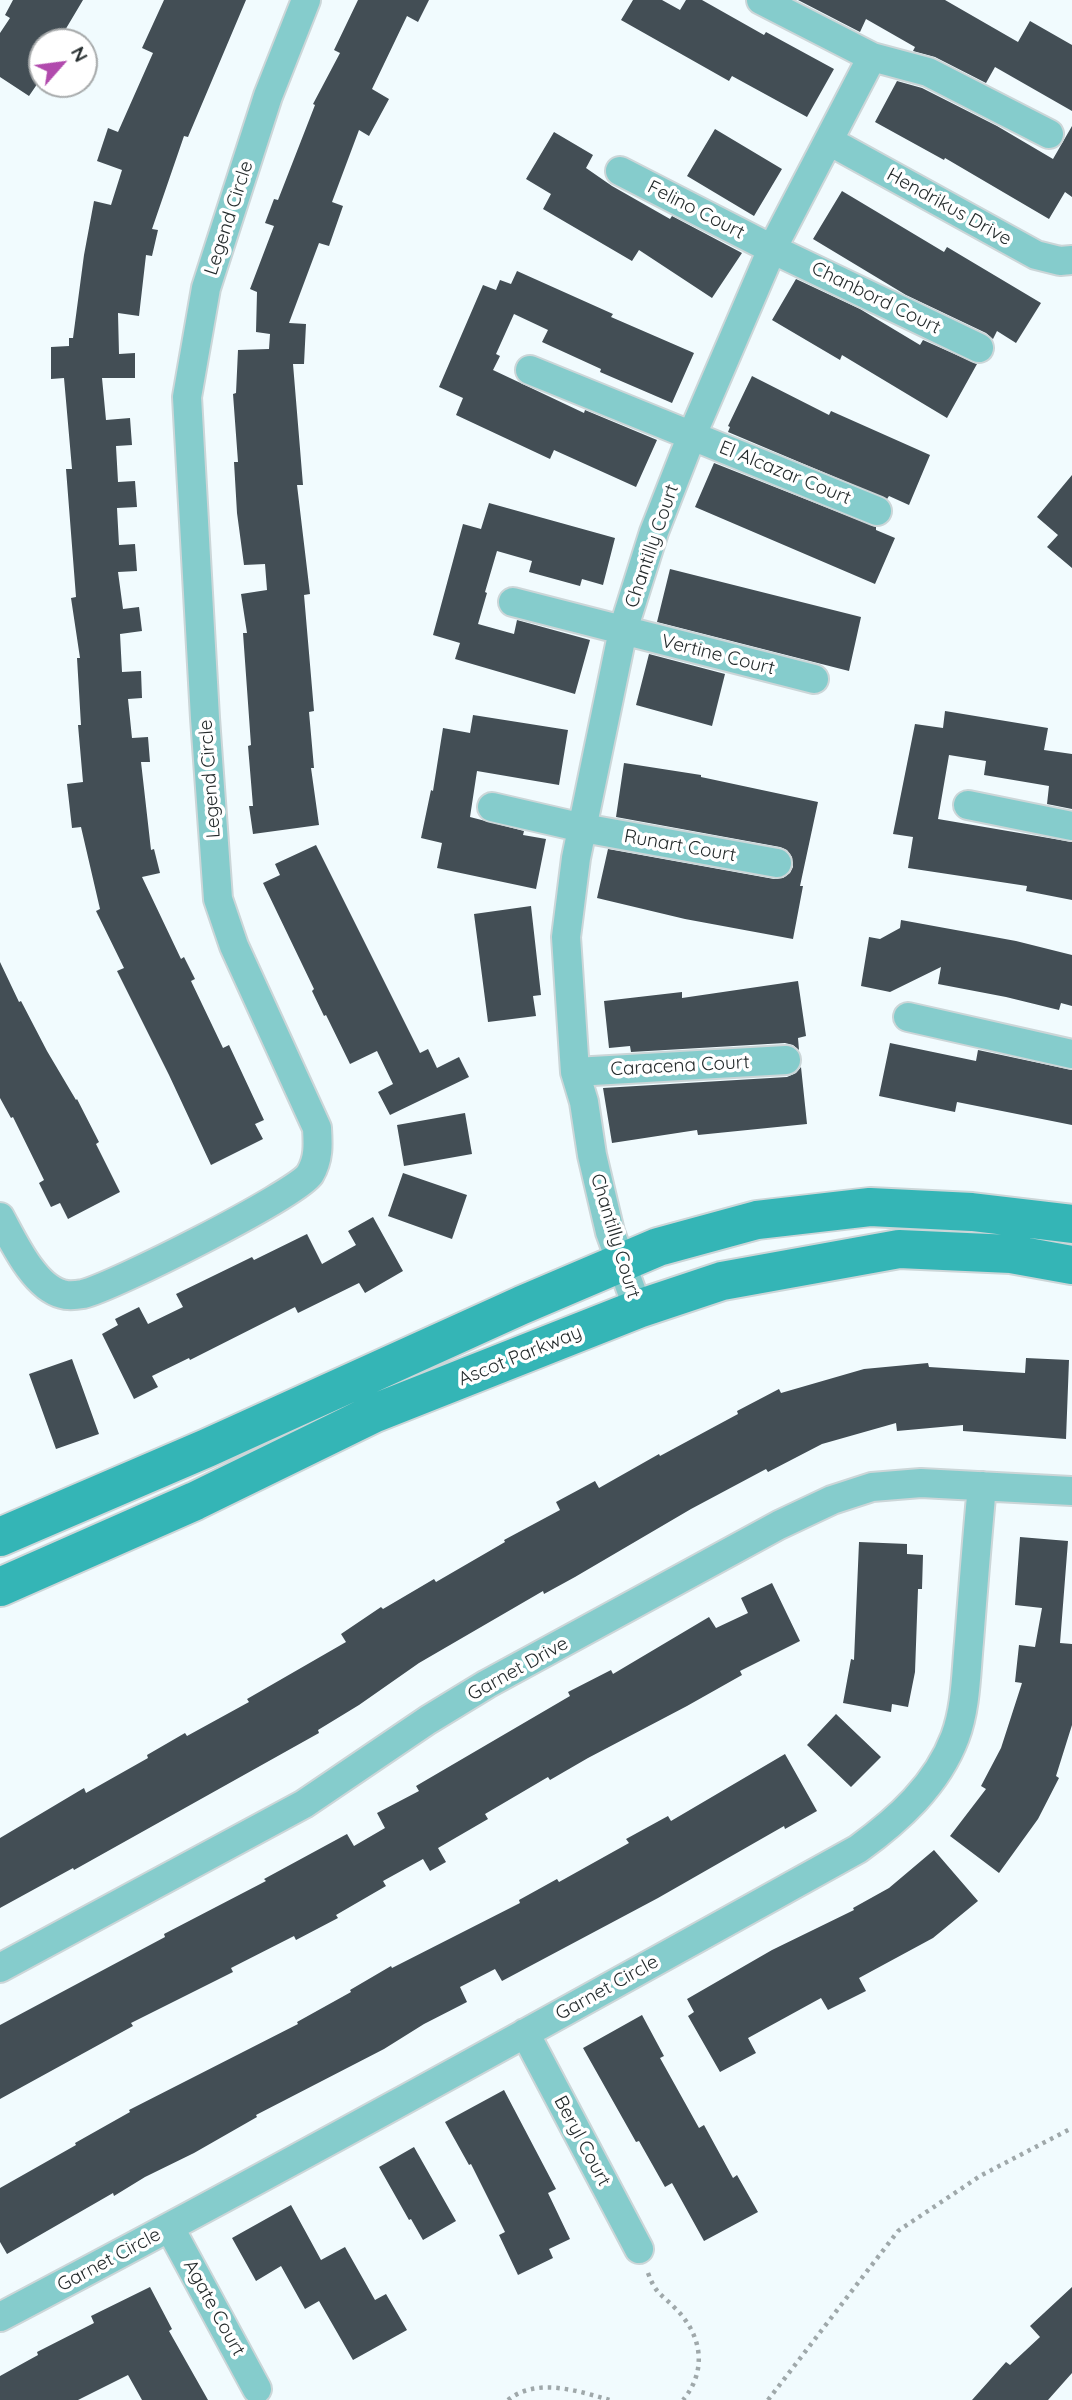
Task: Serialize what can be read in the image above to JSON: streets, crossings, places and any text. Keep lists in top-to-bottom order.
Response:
{
  "streets": {
    "main road": ["Ascot Parkway"],
    "street": [
      "Hendrikus Drive",
      "Felino Court",
      "Legend Circle",
      "Chanbord Court",
      "El Alcazar Court",
      "Chantilly Court",
      "Vertine Court",
      "Runart Court",
      "Caracena Court",
      "Garnet Drive",
      "Garnet Circle",
      "Beryl Court",
      "Agate Court"
    ]
  },
  "crossings": [
    ["Hendrikus Drive", "Chantilly Court"],
    ["Felino Court", "Chanbord Court"],
    ["Felino Court", "Chantilly Court"],
    ["Chanbord Court", "Chantilly Court"],
    ["El Alcazar Court", "Chantilly Court"],
    ["Chantilly Court", "Vertine Court"],
    ["Chantilly Court", "Runart Court"],
    ["Chantilly Court", "Caracena Court"],
    ["Chantilly Court", "Ascot Parkway"],
    ["Garnet Drive", "Garnet Circle"],
    ["Garnet Circle", "Beryl Court"],
    ["Garnet Circle", "Agate Court"]
  ],
  "north": "top right"
}
